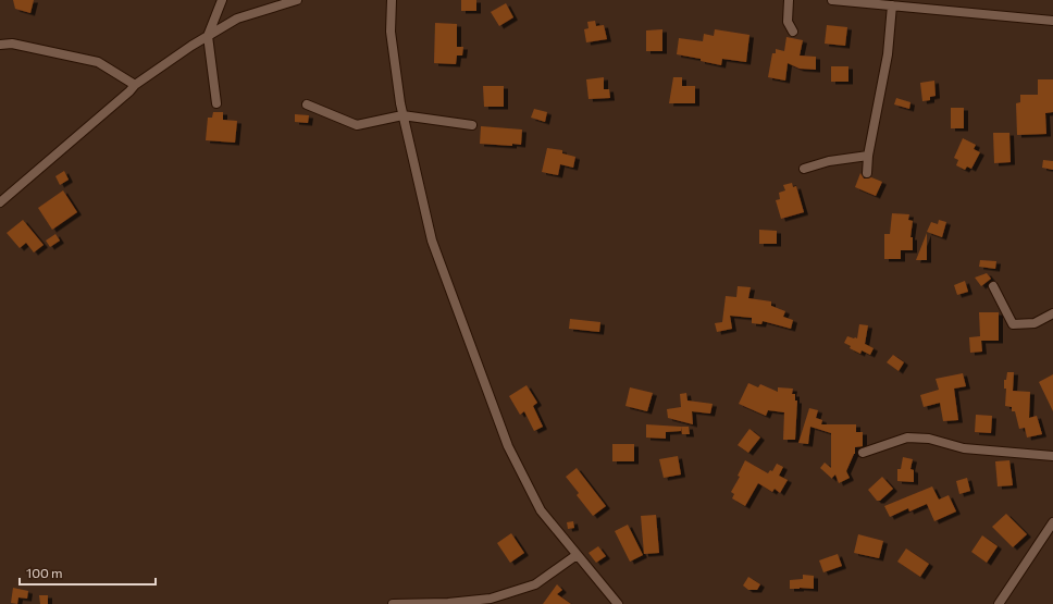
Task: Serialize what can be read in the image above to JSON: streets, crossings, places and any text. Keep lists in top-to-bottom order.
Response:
{
  "scale_bar": "100 m"
}
